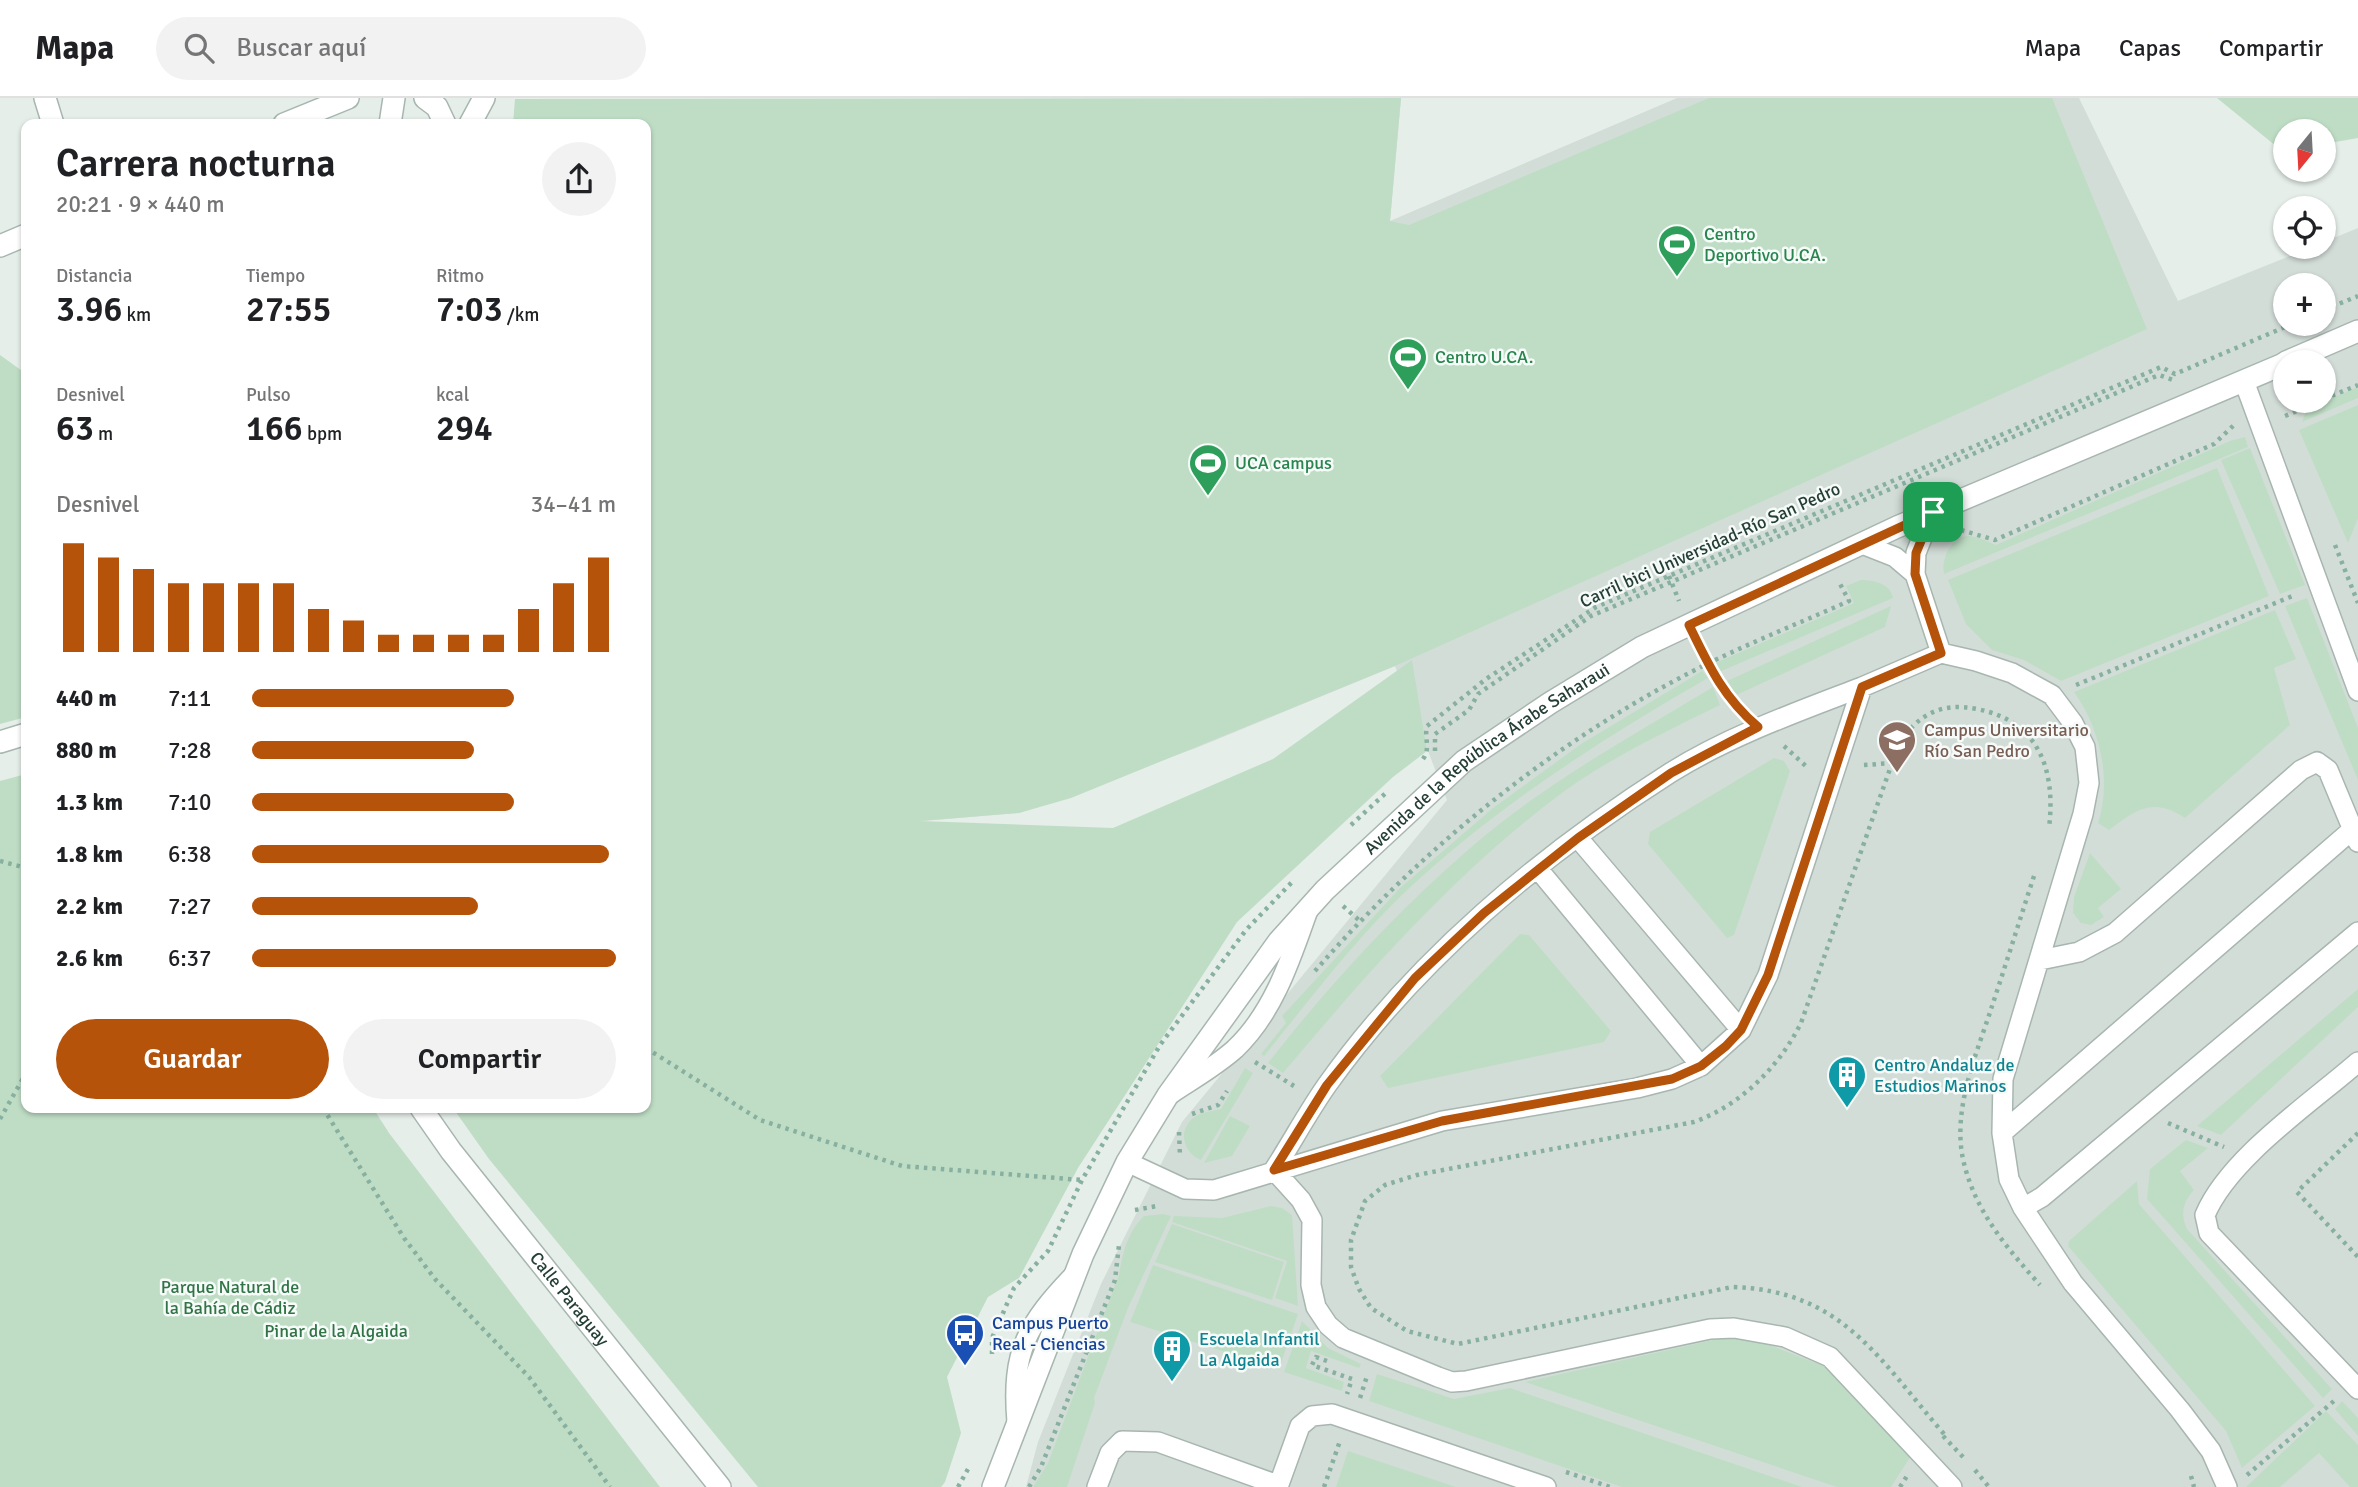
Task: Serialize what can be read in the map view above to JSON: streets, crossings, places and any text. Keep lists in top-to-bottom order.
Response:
{
  "streets": {
    "street": ["Avenida de la República Árabe Saharaui", "Calle Paraguay"],
    "path": ["Carril bici Universidad-Río San Pedro"]
  },
  "parks": ["Parque Natural de la Bahía de Cádiz", "Pinar de la Algaida"],
  "places": {
    "sports": ["Centro Deportivo U.CA.", "Centro U.CA.", "UCA campus"],
    "school or university": ["Campus Universitario Río San Pedro"],
    "building": ["Centro Andaluz de Estudios Marinos", "Escuela Infantil La Algaida"],
    "bus stop": ["Campus Puerto Real - Ciencias"]
  },
  "north": "bottom",
  "page": {
    "header": "Mapa",
    "search": "Buscar aquí",
    "nav": ["Mapa", "Capas", "Compartir"],
    "map_buttons": ["+", "−"],
    "heading": ["Carrera nocturna", "20:21 · 9 × 440 m"],
    "stats": [
      ["Distancia", "3.96 km"],
      ["Tiempo", "27:55"],
      ["Ritmo", "7:03 /km"],
      ["Desnivel", "63 m"],
      ["Pulso", "166 bpm"],
      ["kcal", "294"]
    ],
    "chart": ["Desnivel", "34–41 m"],
    "list": [
      {
        "name": "440 m",
        "note": "7:11"
      },
      {
        "name": "880 m",
        "note": "7:28"
      },
      {
        "name": "1.3 km",
        "note": "7:10"
      },
      {
        "name": "1.8 km",
        "note": "6:38"
      },
      {
        "name": "2.2 km",
        "note": "7:27"
      },
      {
        "name": "2.6 km",
        "note": "6:37"
      }
    ],
    "buttons": ["Guardar", "Compartir"]
  }
}
